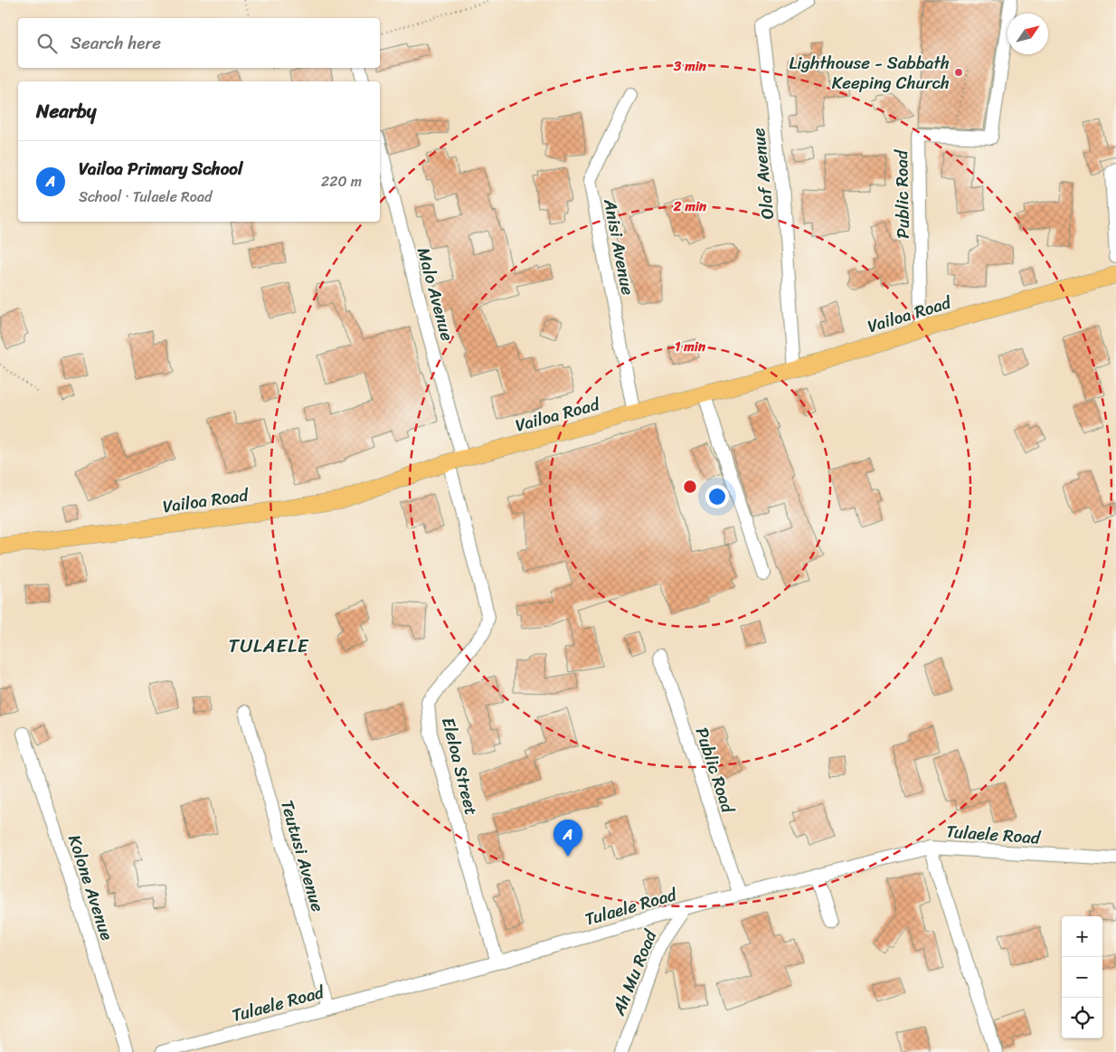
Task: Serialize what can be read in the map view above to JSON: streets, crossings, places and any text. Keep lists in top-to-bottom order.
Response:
{
  "streets": {
    "main road": ["Vailoa Road"],
    "street": [
      "Olaf Avenue",
      "Public Road",
      "Anisi Avenue",
      "Malo Avenue",
      "Eleloa Street",
      "Tulaele Road",
      "Teutusi Avenue",
      "Kolone Avenue",
      "Ah Mu Road"
    ]
  },
  "crossings": [
    ["Olaf Avenue", "Vailoa Road"],
    ["Public Road", "Vailoa Road"],
    ["Public Road", "Tulaele Road"],
    ["Anisi Avenue", "Vailoa Road"],
    ["Malo Avenue", "Vailoa Road"],
    ["Malo Avenue", "Eleloa Street"],
    ["Vailoa Road", "Eleloa Street"],
    ["Eleloa Street", "Tulaele Road"],
    ["Tulaele Road", "Teutusi Avenue"],
    ["Tulaele Road", "Ah Mu Road"]
  ],
  "districts": ["TULAELE"],
  "places": ["Lighthouse - Sabbath Keeping Church"],
  "north": "top right",
  "page": {
    "search": "Search here",
    "heading": "Nearby",
    "list": [
      {
        "mark": "A",
        "name": "Vailoa Primary School",
        "note": "School · Tulaele Road",
        "value": "220 m"
      }
    ],
    "pins": "A",
    "map_buttons": ["+", "−"]
  },
  "rings": ["3 min", "2 min", "1 min"]
}
